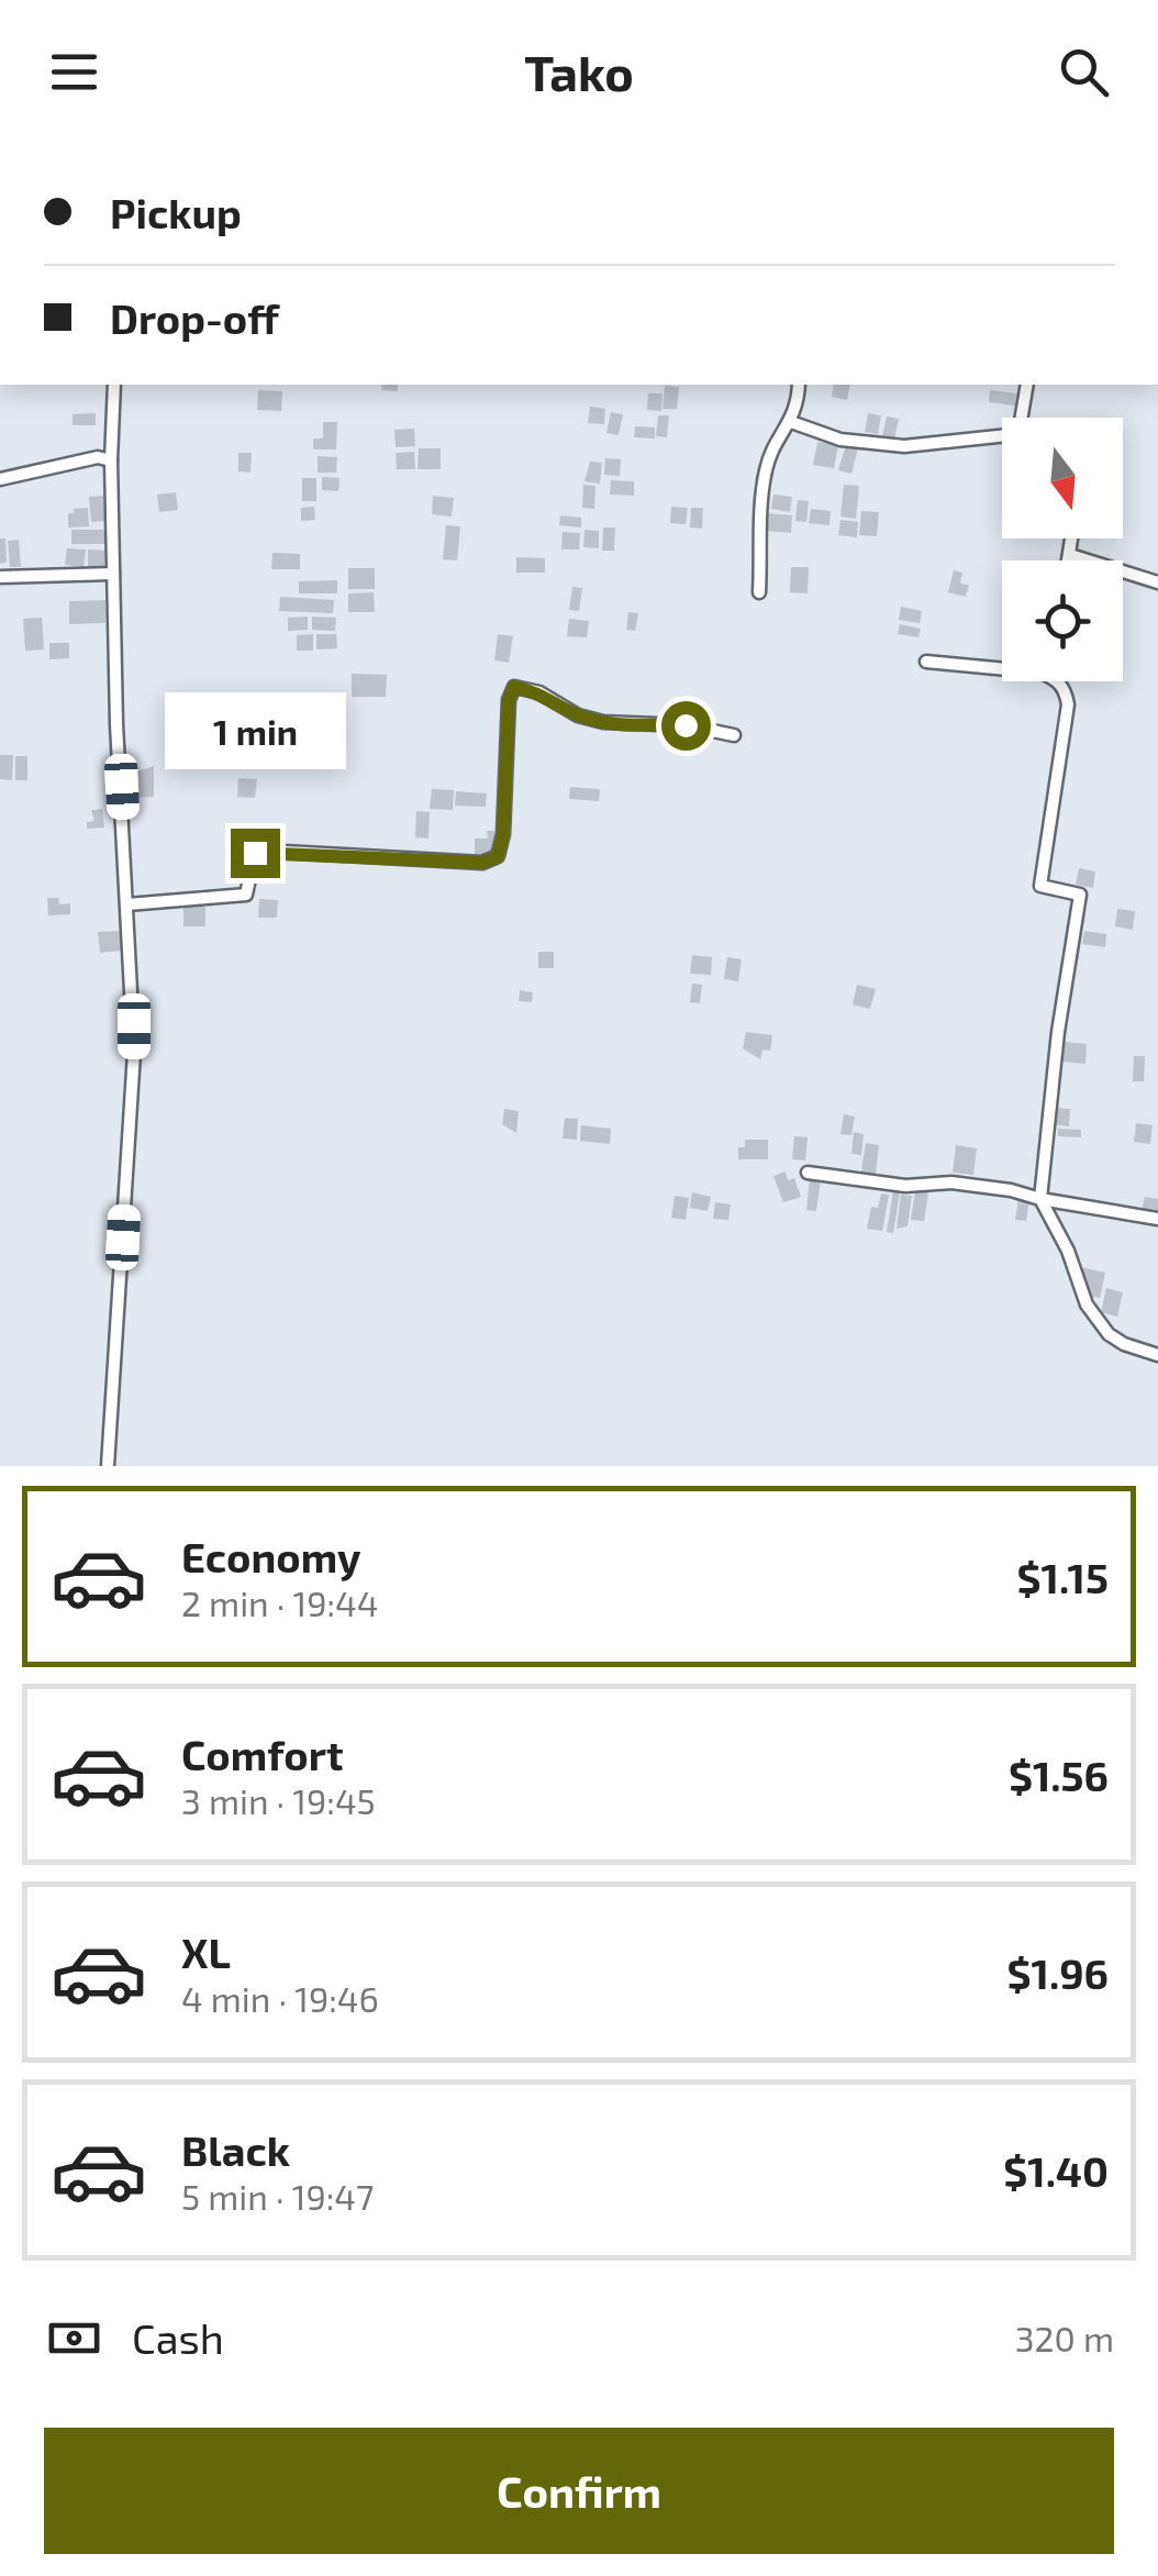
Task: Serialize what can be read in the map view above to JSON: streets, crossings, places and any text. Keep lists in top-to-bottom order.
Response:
{
  "north": "bottom",
  "page": {
    "header": "Tako",
    "banner": ["Pickup", "Drop-off"],
    "bubble": "1 min",
    "list": [
      {
        "name": "Economy",
        "note": "2 min · 19:44",
        "value": "$1.15"
      },
      {
        "name": "Comfort",
        "note": "3 min · 19:45",
        "value": "$1.56"
      },
      {
        "name": "XL",
        "note": "4 min · 19:46",
        "value": "$1.96"
      },
      {
        "name": "Black",
        "note": "5 min · 19:47",
        "value": "$1.40"
      }
    ],
    "pay": ["Cash", "320 m"],
    "buttons": "Confirm"
  }
}
